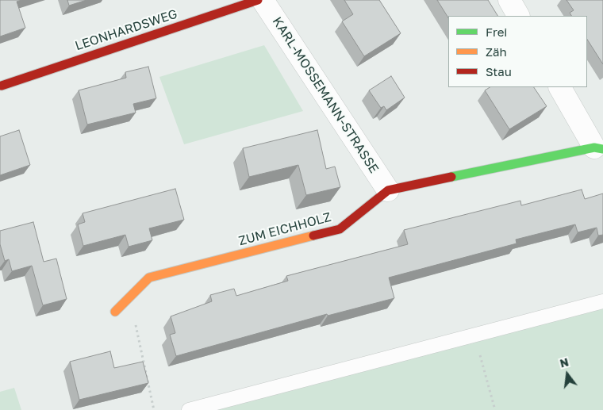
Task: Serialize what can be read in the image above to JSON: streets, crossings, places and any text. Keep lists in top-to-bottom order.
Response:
{
  "streets": {
    "street": ["LEONHARDSWEG", "KARL-MOSSEMANN-STRASSE", "ZUM EICHHOLZ"]
  },
  "crossings": [
    ["KARL-MOSSEMANN-STRASSE", "ZUM EICHHOLZ"]
  ],
  "legend": ["Frei", "Zäh", "Stau"],
  "north": "top"
}
